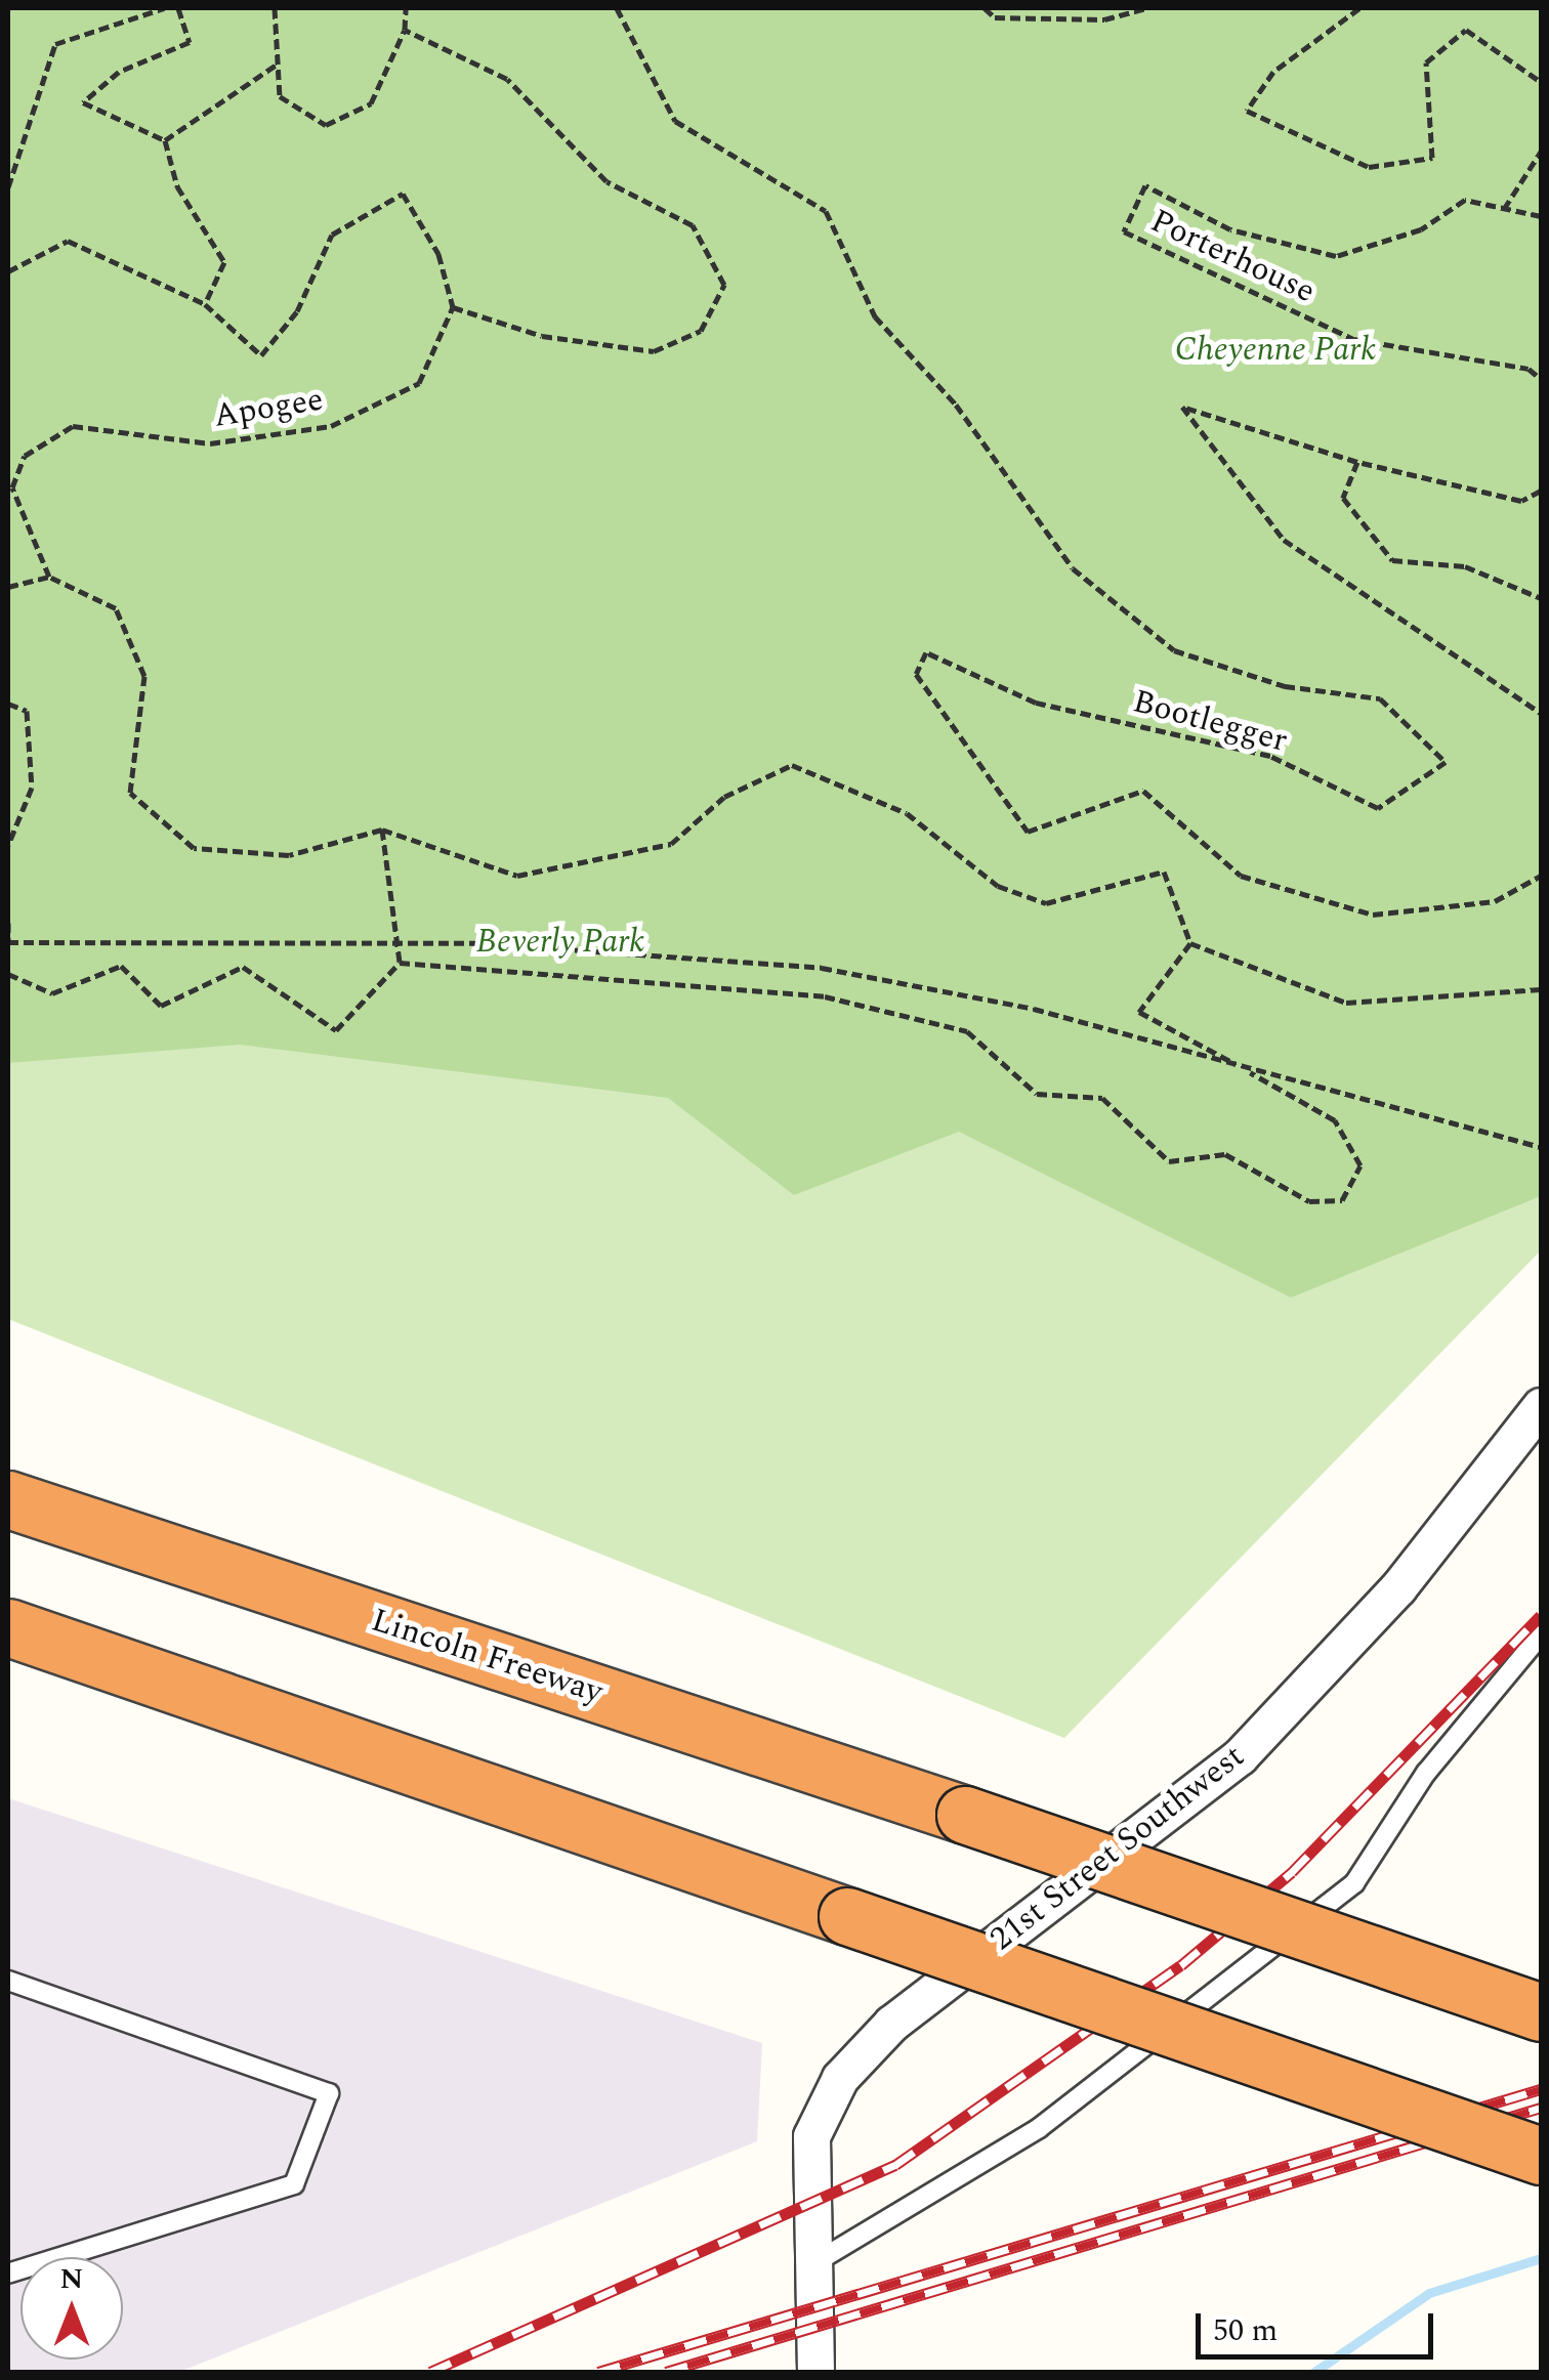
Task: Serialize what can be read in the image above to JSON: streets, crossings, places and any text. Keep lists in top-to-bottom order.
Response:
{
  "streets": {
    "highway": ["Lincoln Freeway"],
    "street": ["21st Street Southwest"],
    "path": ["Porterhouse", "Apogee", "Bootlegger"]
  },
  "parks": ["Cheyenne Park", "Beverly Park"],
  "scale_bar": "50 m",
  "north": "top"
}
